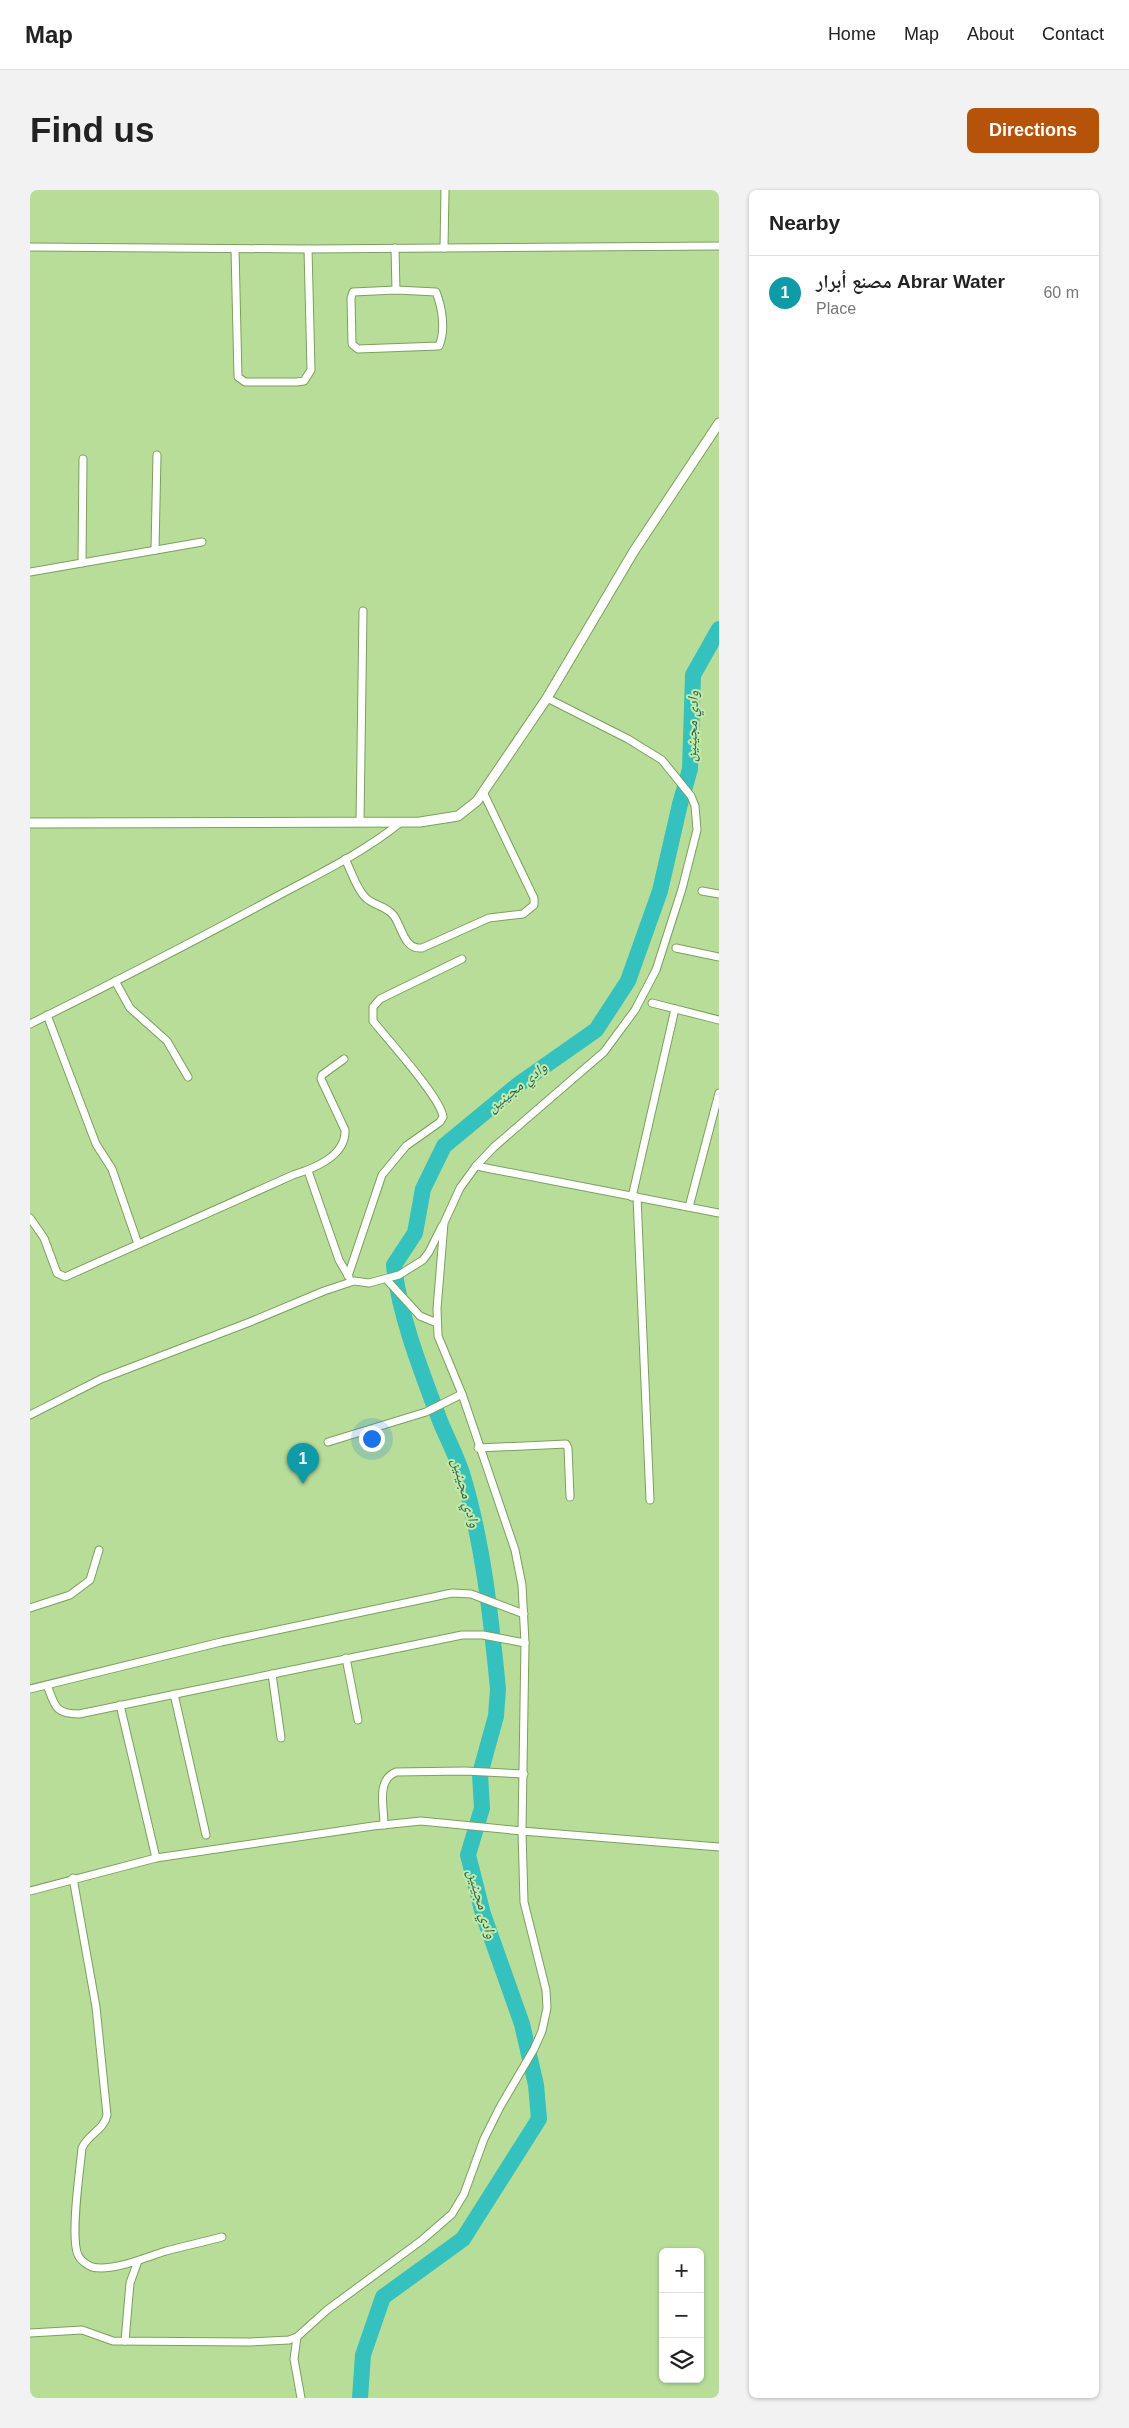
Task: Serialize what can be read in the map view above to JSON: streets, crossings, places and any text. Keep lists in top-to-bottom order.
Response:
{
  "water": ["وادي مجينين"],
  "page": {
    "header": "Map",
    "nav": [
      "Home",
      "Map",
      "About",
      "Contact"
    ],
    "buttons": "Directions",
    "title": "Find us",
    "heading": "Nearby",
    "list": [
      {
        "mark": "1",
        "name": "مصنع أبرار Abrar Water",
        "note": "Place",
        "value": "60 m"
      }
    ],
    "pins": "1",
    "map_buttons": ["+", "−"]
  }
}
